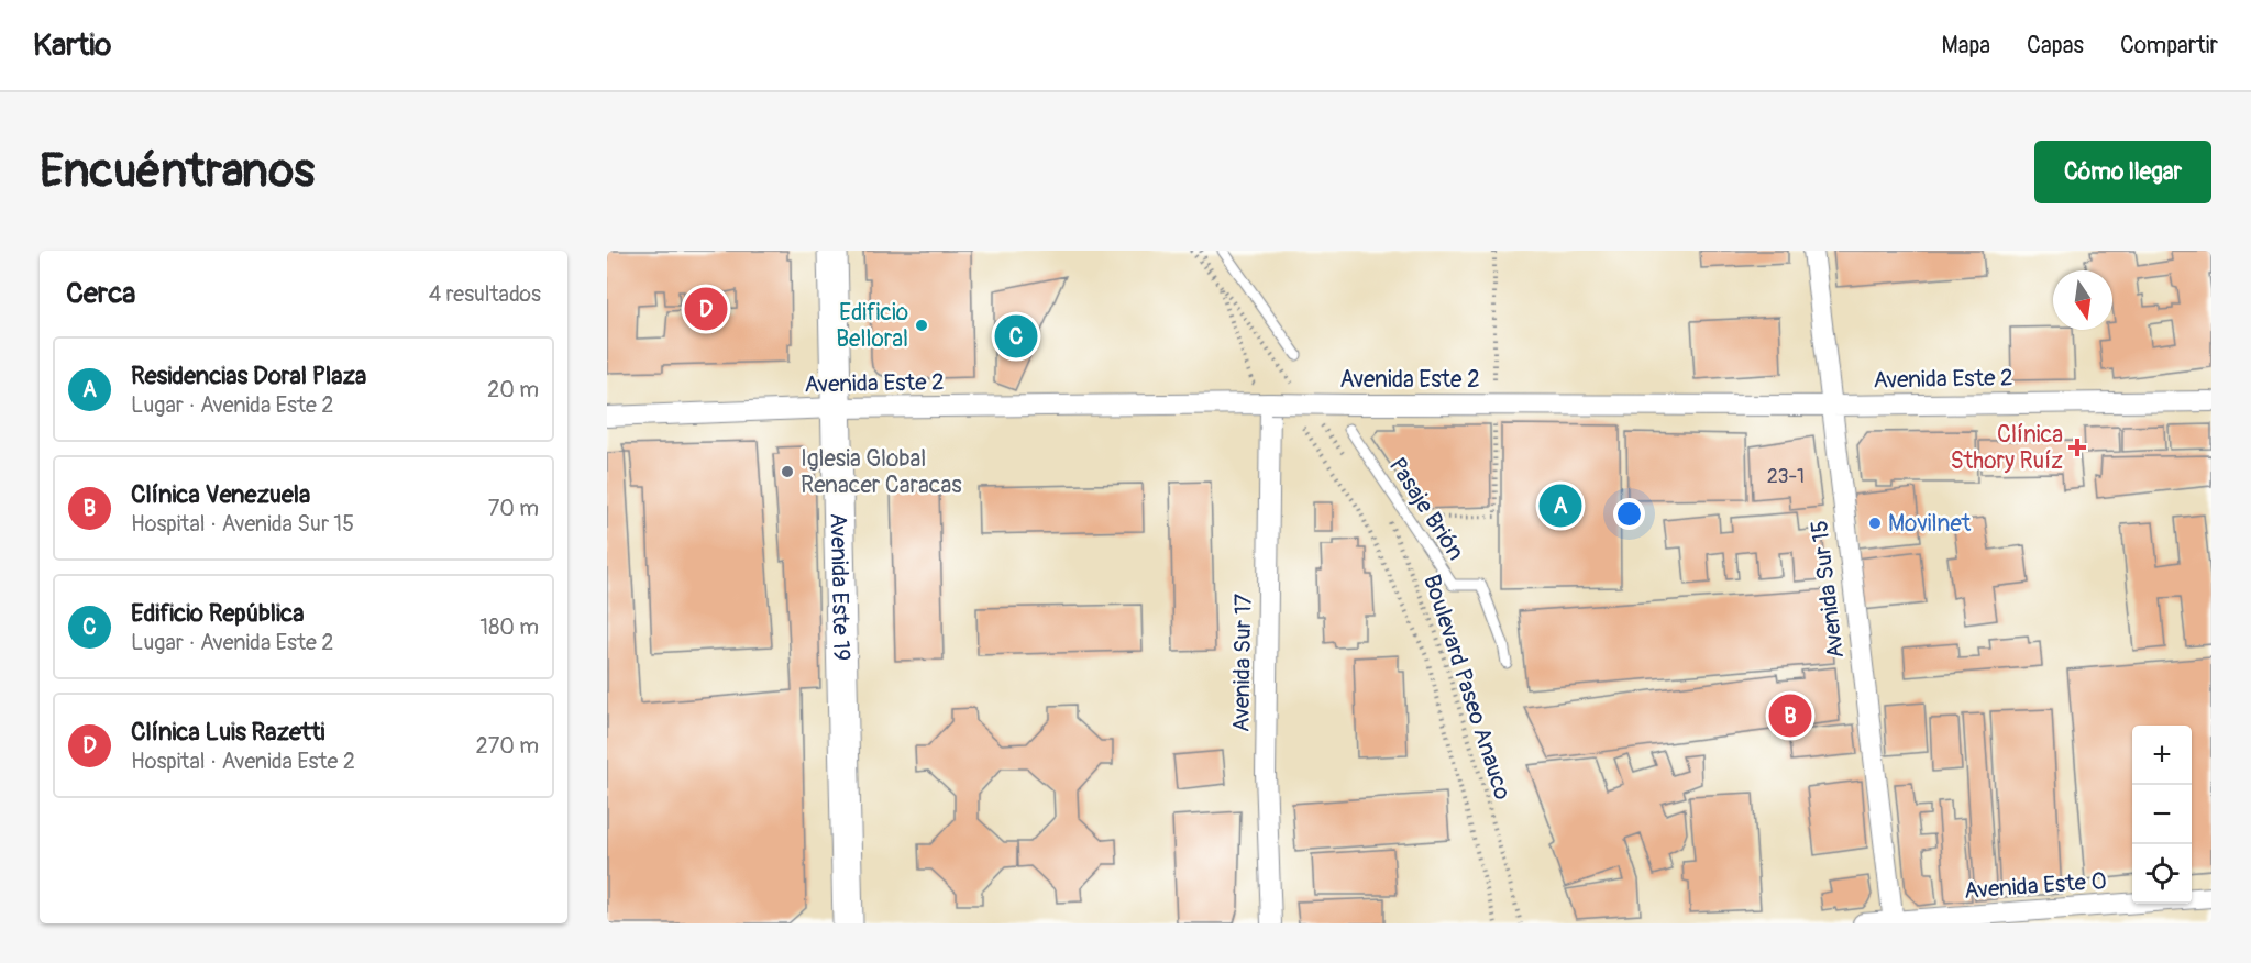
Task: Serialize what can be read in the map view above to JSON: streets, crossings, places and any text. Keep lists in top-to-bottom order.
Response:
{
  "streets": {
    "main road": ["Avenida Este 19"],
    "street": [
      "Avenida Este 2",
      "Avenida Sur 15",
      "Avenida Sur 17",
      "Avenida Este 0"
    ],
    "lane": ["Pasaje Brión"],
    "path": ["Boulevard Paseo Anauco"]
  },
  "crossings": [
    ["Avenida Este 2", "Avenida Este 19"],
    ["Avenida Este 2", "Avenida Sur 15"],
    ["Avenida Este 2", "Avenida Sur 17"],
    ["Pasaje Brión", "Boulevard Paseo Anauco"],
    ["Avenida Sur 15", "Avenida Este 0"]
  ],
  "places": {
    "other": ["Edificio Belloral", "Iglesia Global Renacer Caracas", "Movilnet"],
    "health": ["Clínica Sthory Ruíz"]
  },
  "house_numbers": ["23-1"],
  "north": "bottom",
  "page": {
    "header": "Kartio",
    "nav": ["Mapa", "Capas", "Compartir"],
    "buttons": "Cómo llegar",
    "title": "Encuéntranos",
    "heading": ["Cerca", "4 resultados"],
    "pins": [
      "D",
      "C",
      "A",
      "B"
    ],
    "list": [
      {
        "mark": "A",
        "name": "Residencias Doral Plaza",
        "note": "Lugar · Avenida Este 2",
        "value": "20 m"
      },
      {
        "mark": "B",
        "name": "Clínica Venezuela",
        "note": "Hospital · Avenida Sur 15",
        "value": "70 m"
      },
      {
        "mark": "C",
        "name": "Edificio República",
        "note": "Lugar · Avenida Este 2",
        "value": "180 m"
      },
      {
        "mark": "D",
        "name": "Clínica Luis Razetti",
        "note": "Hospital · Avenida Este 2",
        "value": "270 m"
      }
    ],
    "map_buttons": ["+", "−"]
  }
}
